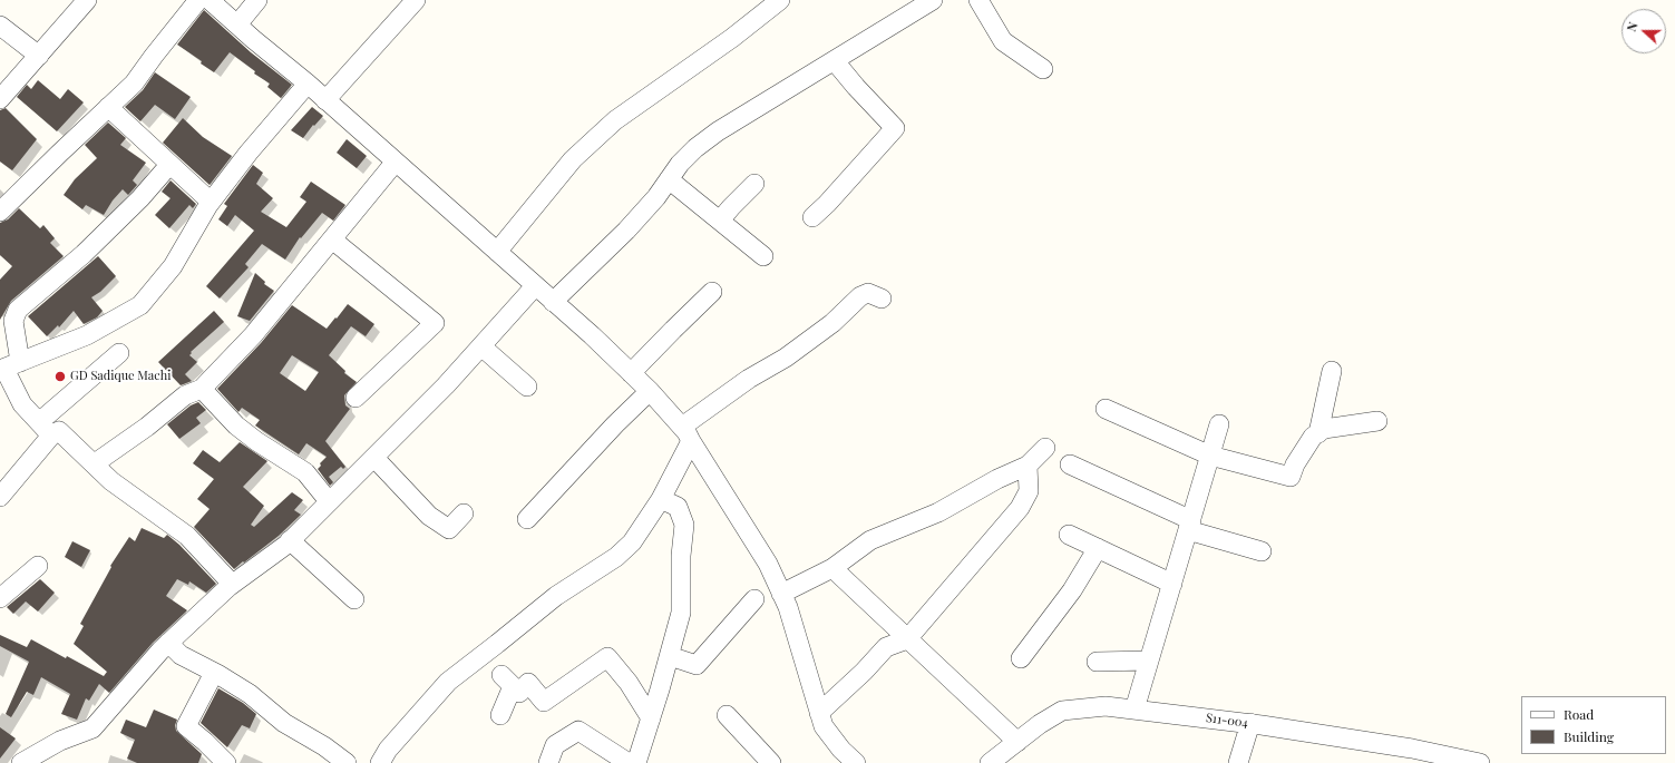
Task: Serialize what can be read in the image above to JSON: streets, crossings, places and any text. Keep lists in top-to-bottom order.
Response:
{
  "streets": {
    "street": ["S11-004"]
  },
  "places": ["GD Sadique Machi"],
  "legend": ["Road", "Building"],
  "north": "left"
}
